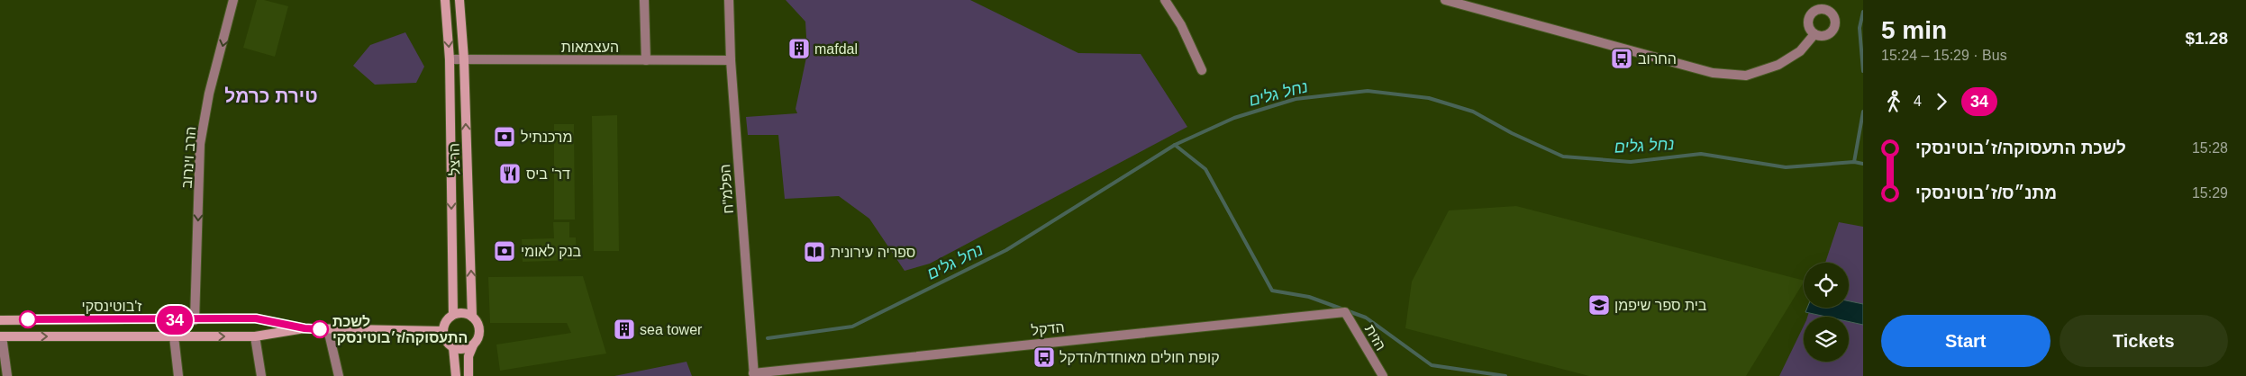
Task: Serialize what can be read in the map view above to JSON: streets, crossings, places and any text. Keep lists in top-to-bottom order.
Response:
{
  "streets": {
    "street": [
      "העצמאות",
      "הרב וינרוב",
      "הרצל",
      "הפלמ\"ח",
      "ז'בוטינסקי",
      "הדקל",
      "הזית"
    ]
  },
  "crossings": [
    ["העצמאות", "הרצל"],
    ["העצמאות", "הפלמ\"ח"],
    ["הרב וינרוב", "ז'בוטינסקי"],
    ["הפלמ\"ח", "הדקל"],
    ["הדקל", "הזית"]
  ],
  "one_way": ["הרב וינרוב"],
  "districts": ["טירת כרמל"],
  "water": ["נחל גלים"],
  "places": {
    "building": ["mafdal", "sea tower"],
    "bus stop": ["החרוב", "קופת חולים מאוחדת/הדקל"],
    "bank": ["מרכנתיל", "בנק לאומי"],
    "restaurant": ["דר' ביס"],
    "library": ["ספריה עירונית"],
    "school or university": ["בית ספר שיפמן"],
    "other": ["לשכת התעסוקה/ז׳בוטינסקי"]
  },
  "lines": ["bus line 34"],
  "page": {
    "on_map": "34",
    "heading": ["5 min", "15:24 – 15:29 · Bus", "$1.28"],
    "legs": ["4", "34"],
    "list": [
      {
        "name": "לשכת התעסוקה/ז׳בוטינסקי",
        "value": "15:28"
      },
      {
        "name": "מתנ״ס/ז׳בוטינסקי",
        "value": "15:29"
      }
    ],
    "buttons": ["Start", "Tickets"]
  }
}
